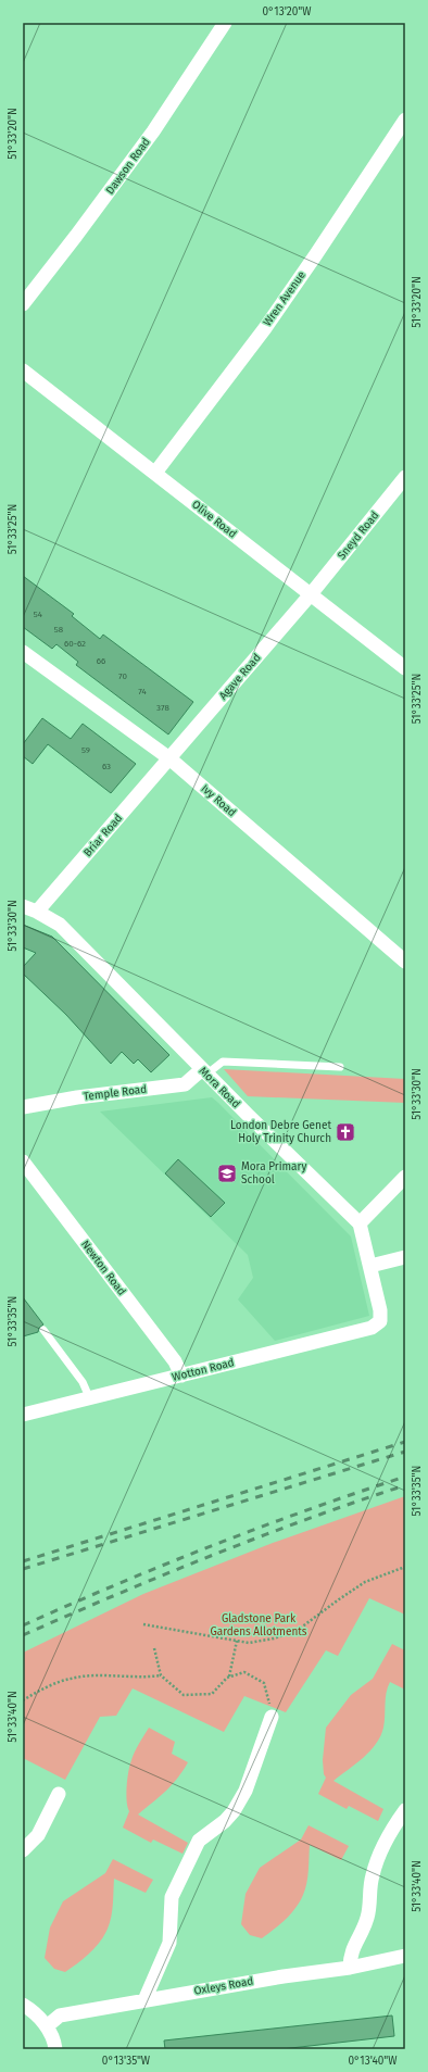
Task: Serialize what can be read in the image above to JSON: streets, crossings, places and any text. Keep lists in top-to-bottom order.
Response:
{
  "streets": {
    "street": [
      "Dawson Road",
      "Wren Avenue",
      "Olive Road",
      "Sneyd Road",
      "Agave Road",
      "Ivy Road",
      "Briar Road",
      "Mora Road",
      "Temple Road",
      "Newton Road",
      "Wotton Road",
      "Oxleys Road"
    ]
  },
  "crossings": [
    ["Wren Avenue", "Olive Road"],
    ["Olive Road", "Sneyd Road"],
    ["Olive Road", "Agave Road"],
    ["Sneyd Road", "Agave Road"],
    ["Agave Road", "Ivy Road"],
    ["Agave Road", "Briar Road"],
    ["Ivy Road", "Briar Road"],
    ["Briar Road", "Mora Road"],
    ["Mora Road", "Temple Road"],
    ["Newton Road", "Wotton Road"]
  ],
  "parks": ["Gladstone Park Gardens Allotments"],
  "places": {
    "church": ["London Debre Genet Holy Trinity Church"],
    "school or university": ["Mora Primary School"]
  },
  "house_numbers": [
    "54",
    "58",
    "60-62",
    "66",
    "70",
    "74",
    "378",
    "59",
    "63"
  ],
  "coordinates": [
    "0°13'20\"W",
    "51°33'20\"N",
    "51°33'25\"N",
    "51°33'30\"N",
    "51°33'35\"N",
    "51°33'40\"N",
    "0°13'35\"W",
    "0°13'40\"W"
  ]
}
